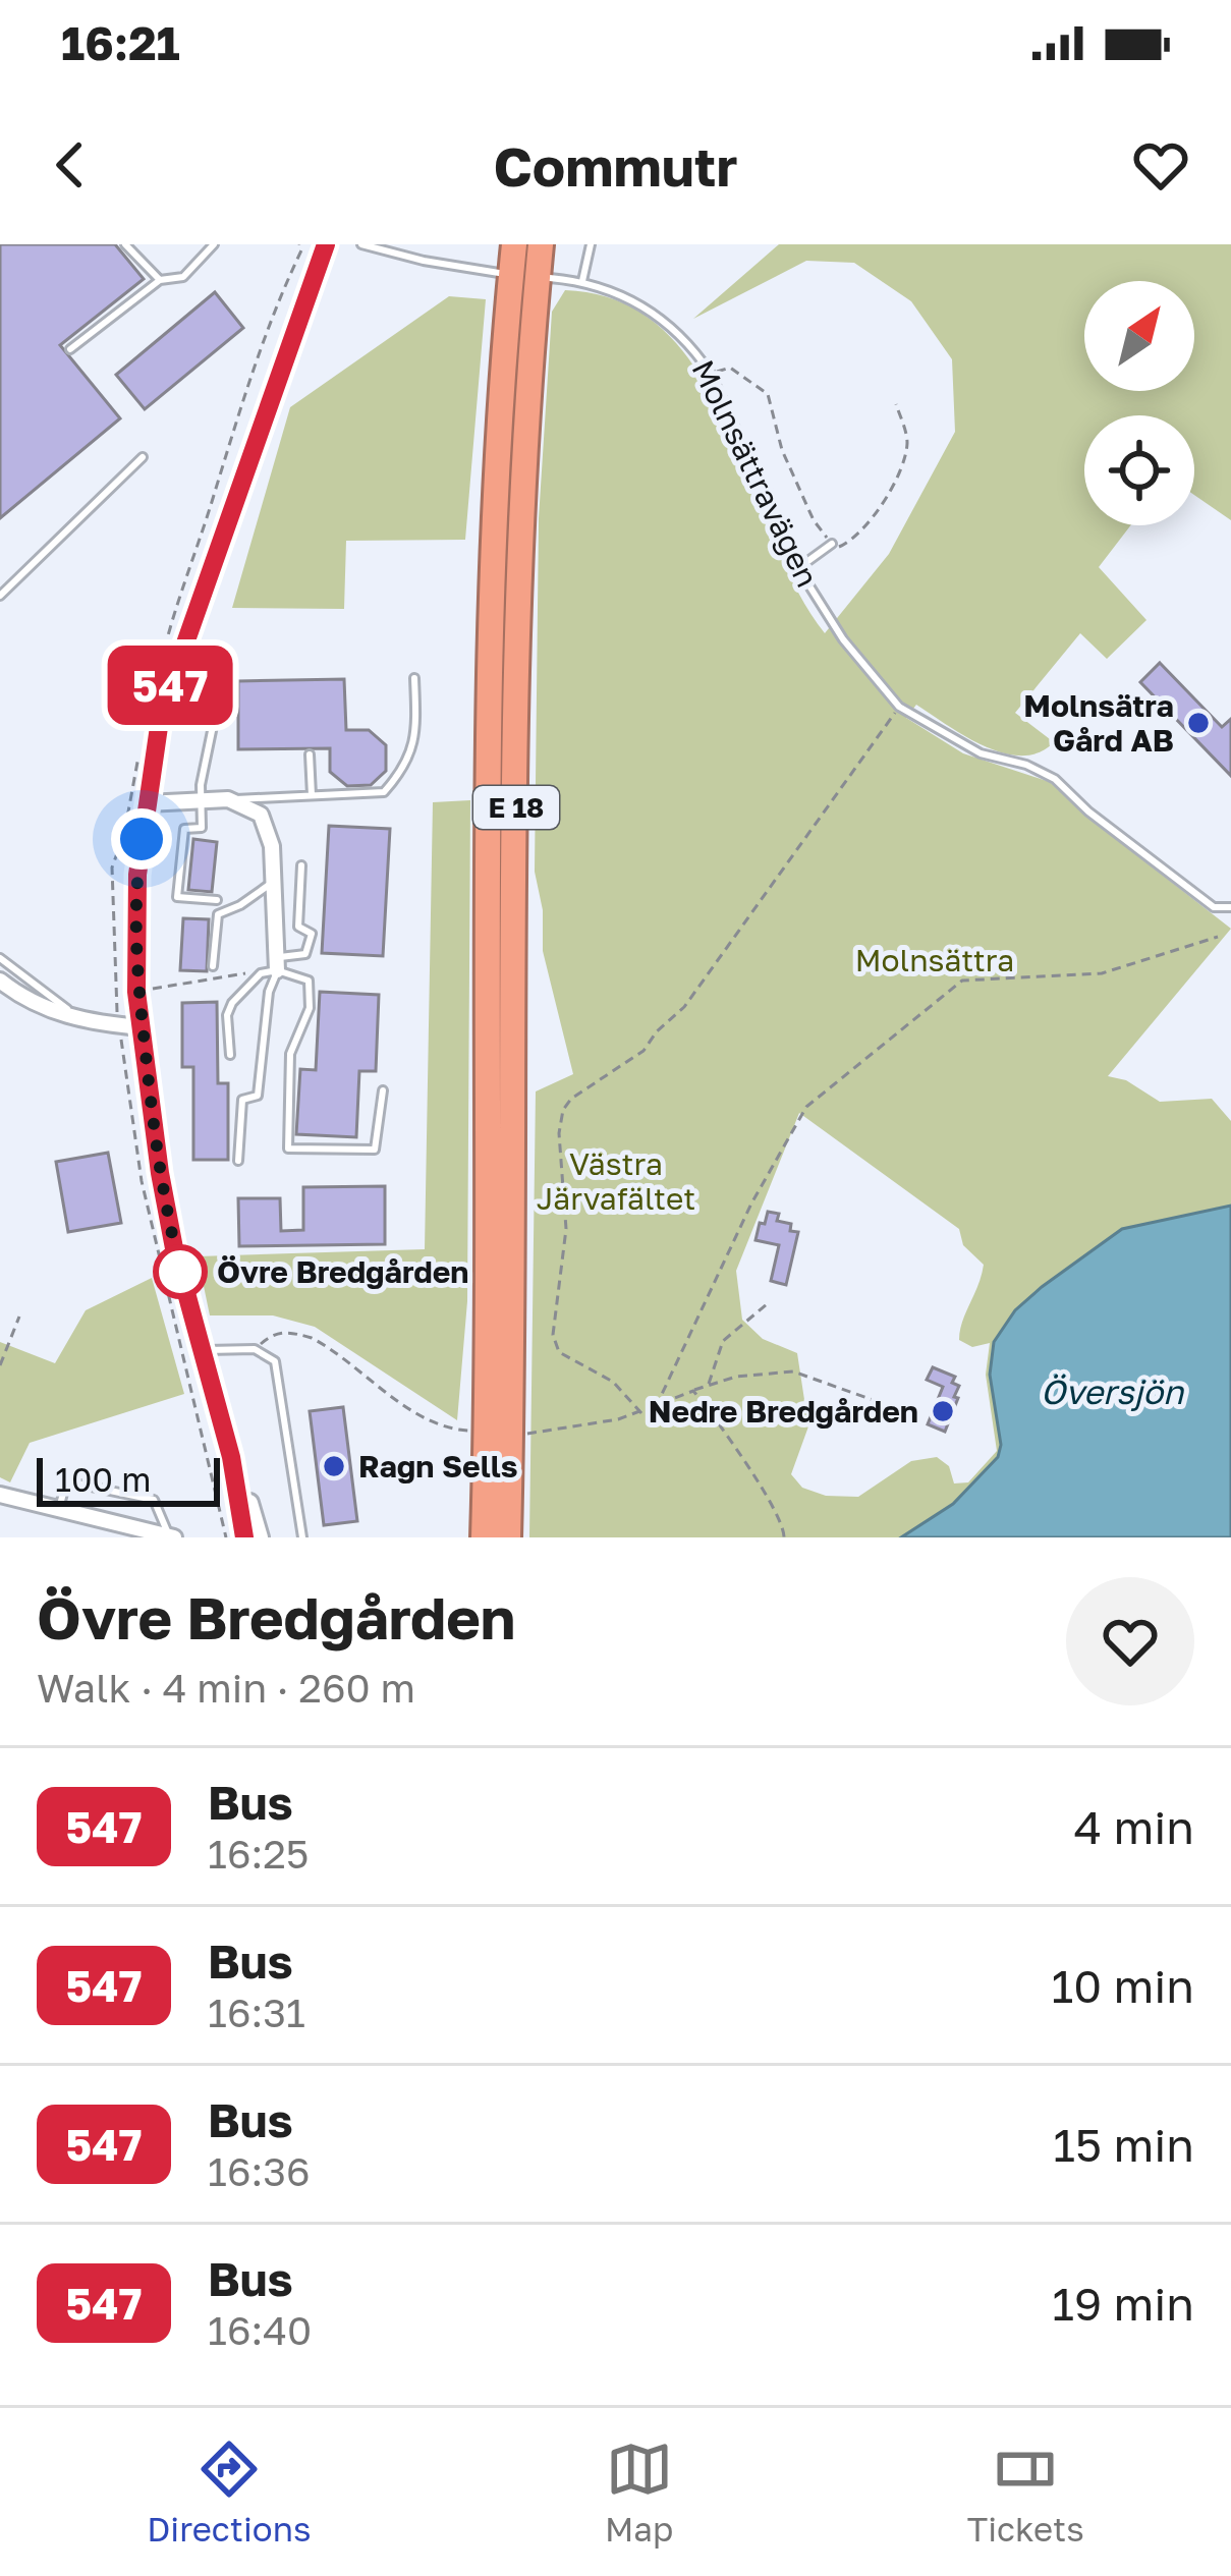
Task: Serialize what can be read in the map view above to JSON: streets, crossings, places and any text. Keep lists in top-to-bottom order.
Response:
{
  "streets": {
    "highway": ["E 18"],
    "lane": ["Molnsättravägen"]
  },
  "water": ["Översjön"],
  "parks": ["Molnsättra", "Västra Järvafältet"],
  "places": [
    "Molnsätra Gård AB",
    "Övre Bredgården",
    "Nedre Bredgården",
    "Ragn Sells"
  ],
  "lines": ["bus line 547"],
  "scale_bar": "100 m",
  "north": "top right",
  "page": {
    "status": "16:21",
    "header": "Commutr",
    "on_map": "547",
    "scale": "100 m",
    "heading": ["Övre Bredgården", "Walk · 4 min · 260 m"],
    "list": [
      {
        "mark": "547",
        "name": "Bus",
        "note": "16:25",
        "value": "4 min"
      },
      {
        "mark": "547",
        "name": "Bus",
        "note": "16:31",
        "value": "10 min"
      },
      {
        "mark": "547",
        "name": "Bus",
        "note": "16:36",
        "value": "15 min"
      },
      {
        "mark": "547",
        "name": "Bus",
        "note": "16:40",
        "value": "19 min"
      }
    ],
    "tabs": ["Directions", "Map", "Tickets"]
  }
}
